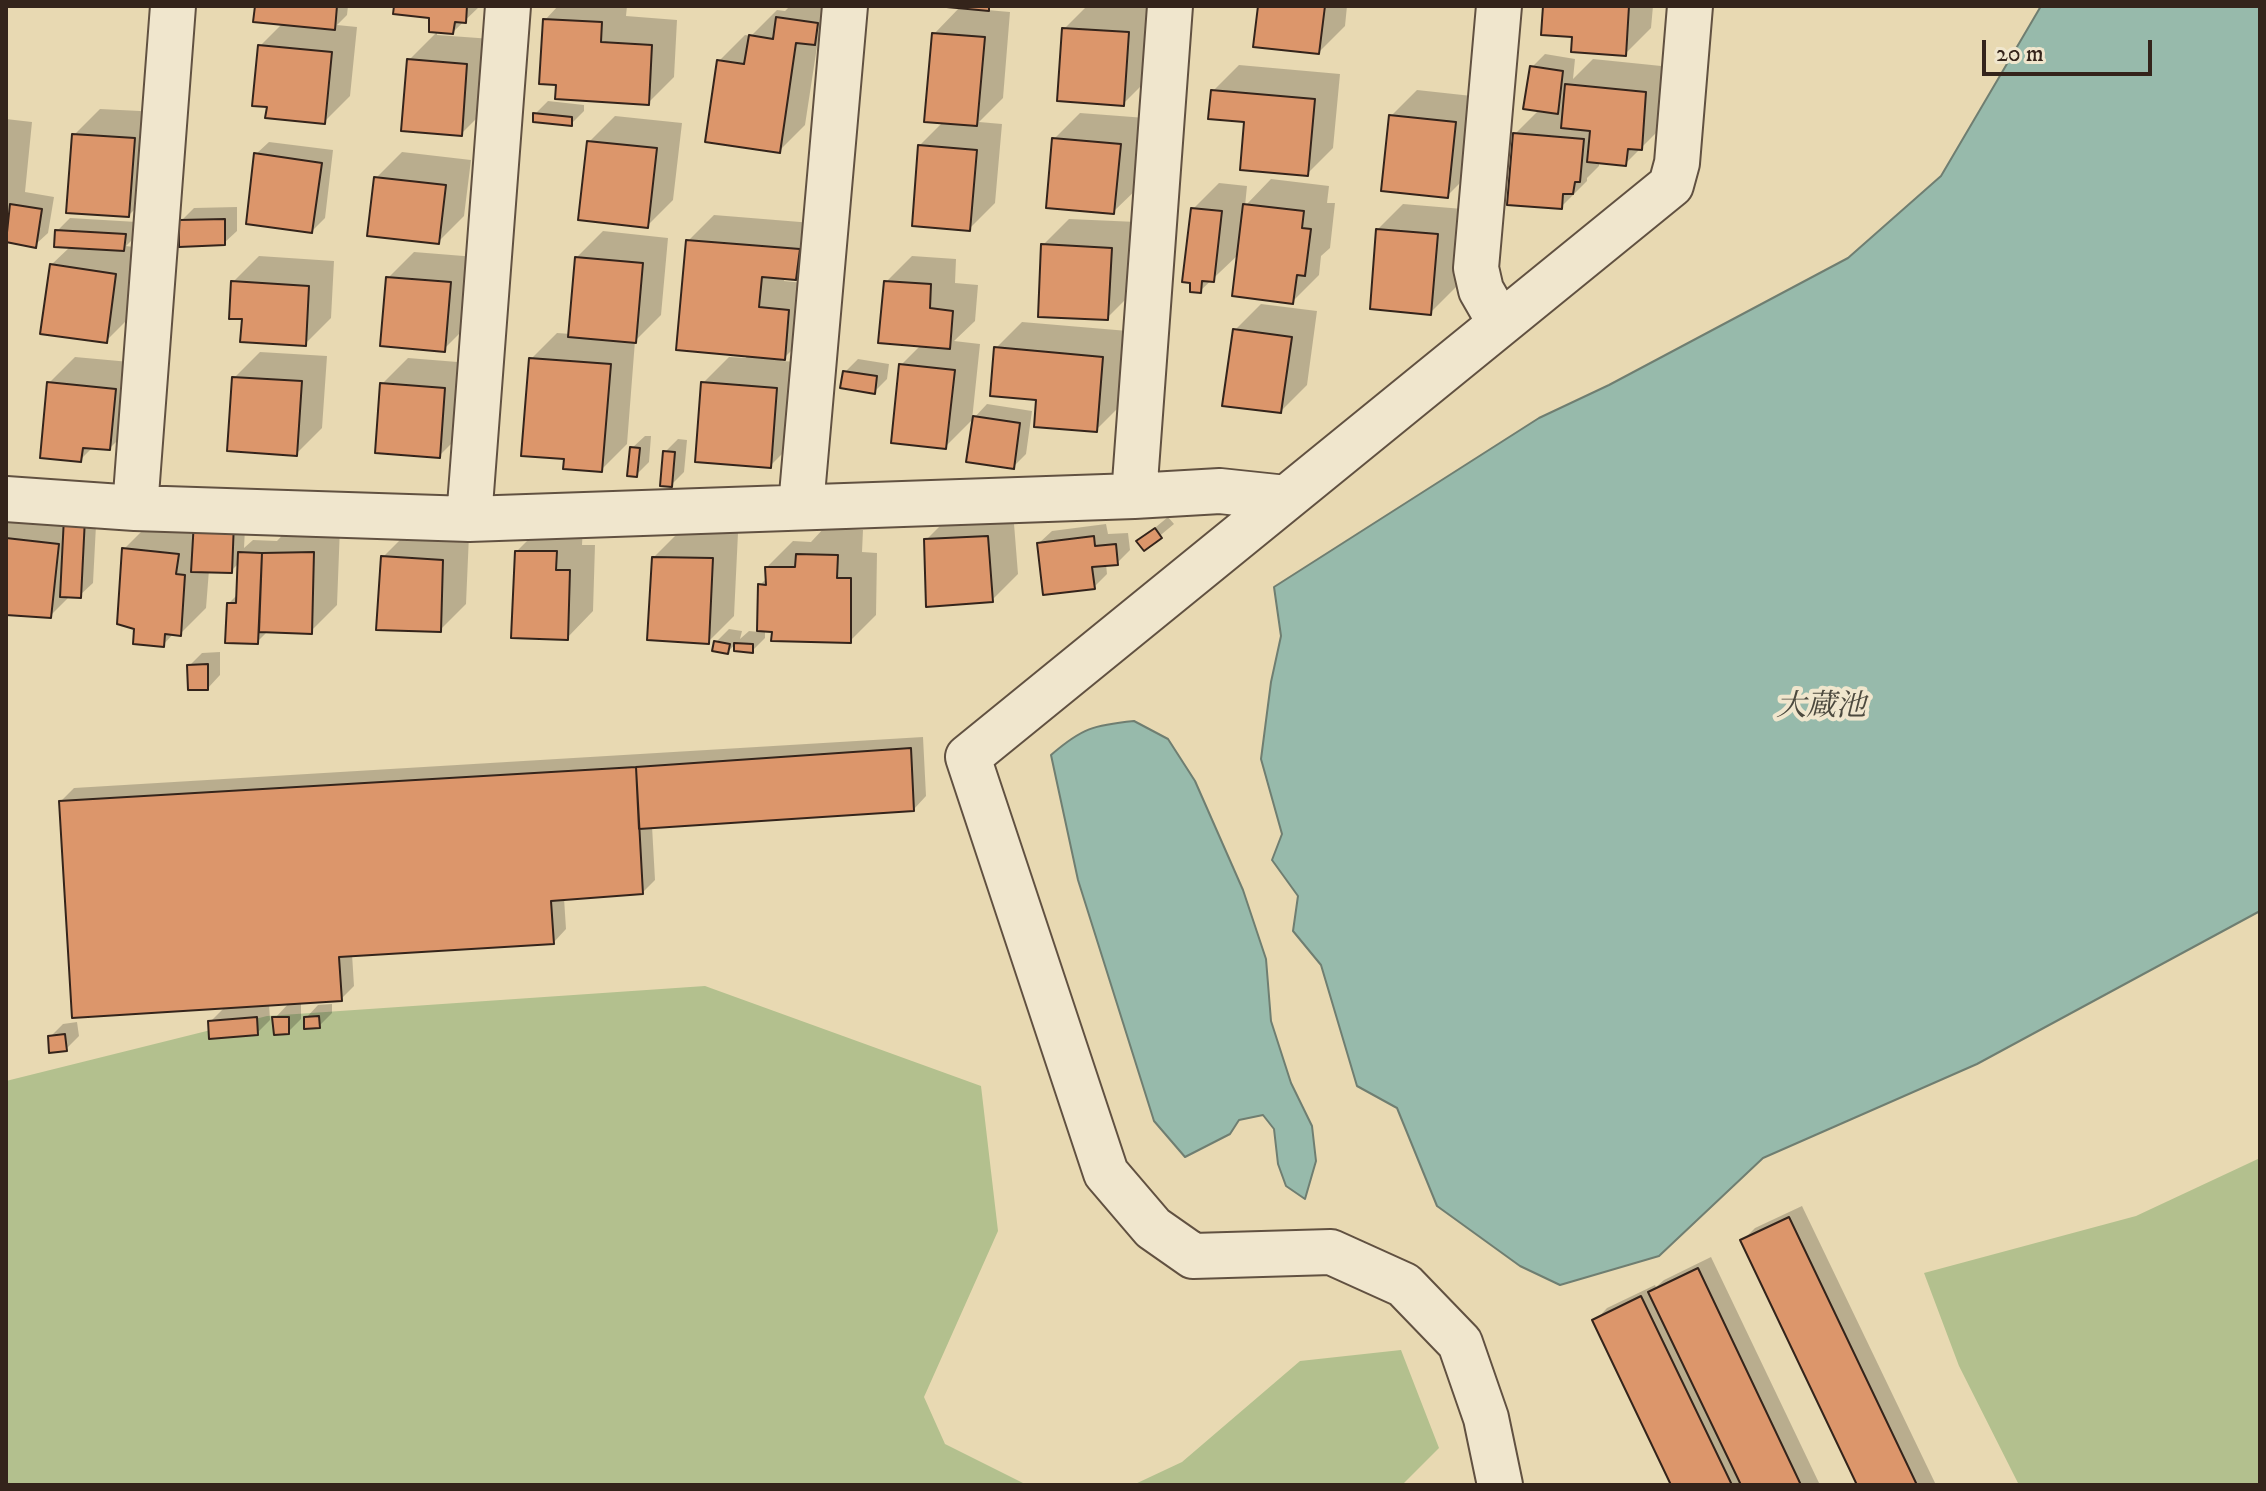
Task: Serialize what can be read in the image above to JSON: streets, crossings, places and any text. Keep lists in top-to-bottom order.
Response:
{
  "water": ["大蔵池"],
  "scale_bar": "20 m"
}
